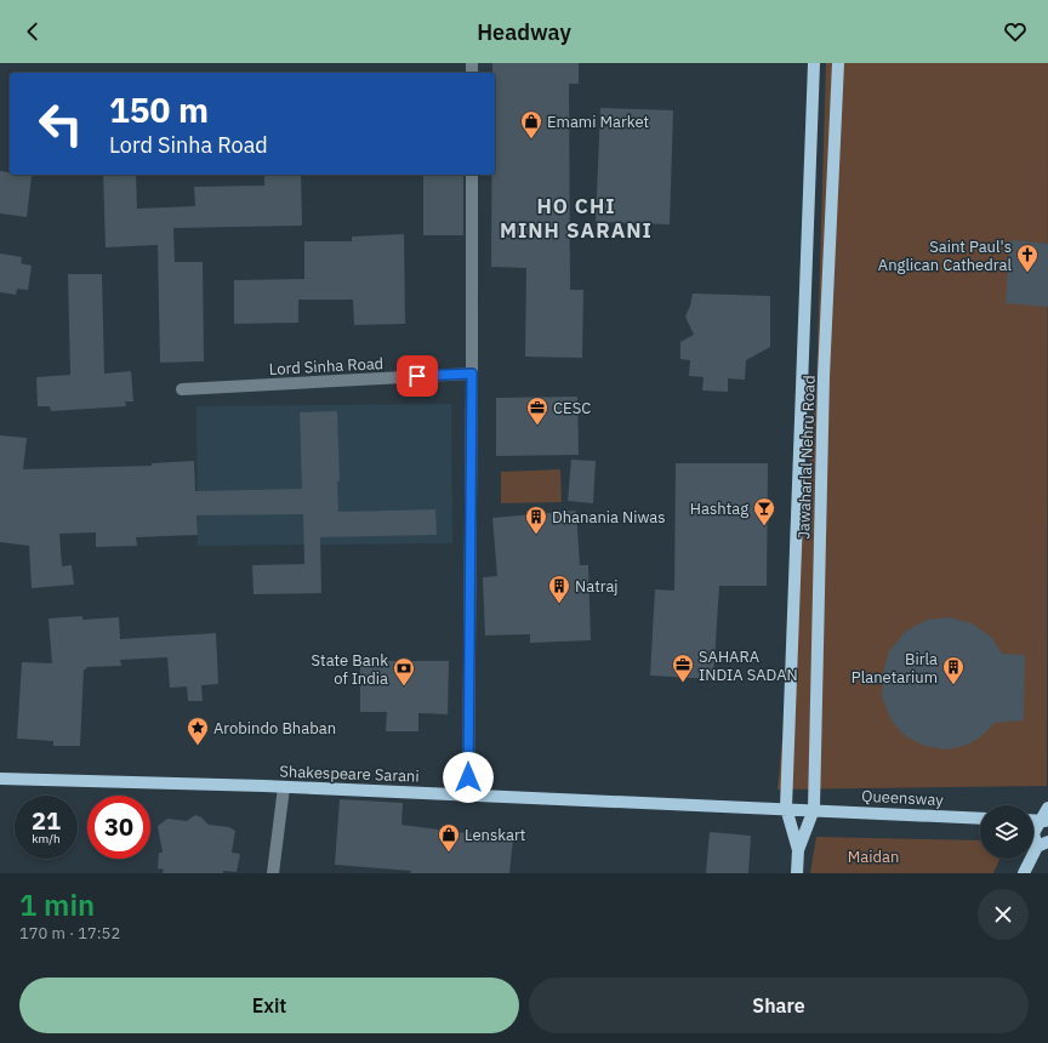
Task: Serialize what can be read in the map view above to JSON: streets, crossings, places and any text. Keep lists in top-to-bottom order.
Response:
{
  "streets": {
    "main road": ["Jawaharlal Nehru Road", "Shakespeare Sarani", "Queensway"],
    "street": ["Lord Sinha Road"]
  },
  "crossings": [
    ["Jawaharlal Nehru Road", "Shakespeare Sarani"],
    ["Jawaharlal Nehru Road", "Queensway"],
    ["Shakespeare Sarani", "Queensway"]
  ],
  "districts": ["HO CHI MINH SARANI"],
  "parks": ["Maidan"],
  "places": {
    "shop": ["Emami Market", "Lenskart"],
    "church": ["Saint Paul's Anglican Cathedral"],
    "office": ["CESC", "SAHARA INDIA SADAN"],
    "bar": ["Hashtag"],
    "building": ["Dhanania Niwas", "Natraj", "Birla Planetarium"],
    "bank": ["State Bank of India"],
    "place": ["Arobindo Bhaban"]
  },
  "page": {
    "header": "Headway",
    "turn": ["150 m", "Lord Sinha Road"],
    "speed": "21 km/h",
    "limit": "30",
    "heading": ["1 min", "170 m · 17:52"],
    "buttons": ["Exit", "Share"]
  }
}
